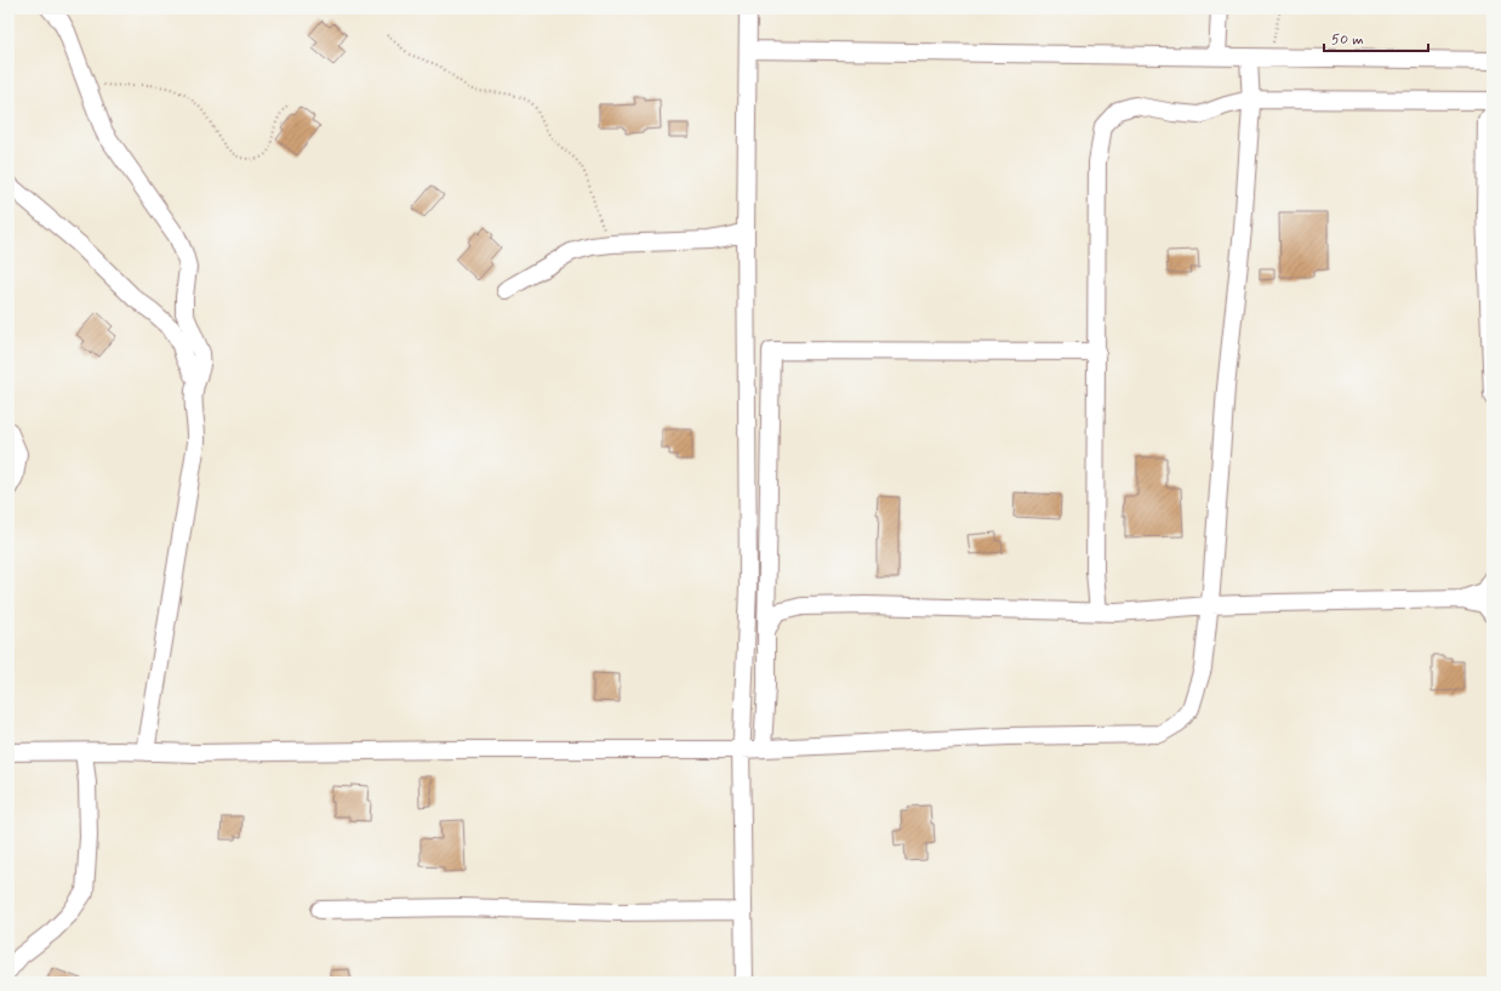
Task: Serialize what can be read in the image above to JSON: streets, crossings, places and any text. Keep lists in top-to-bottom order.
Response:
{
  "scale_bar": "50 m"
}
